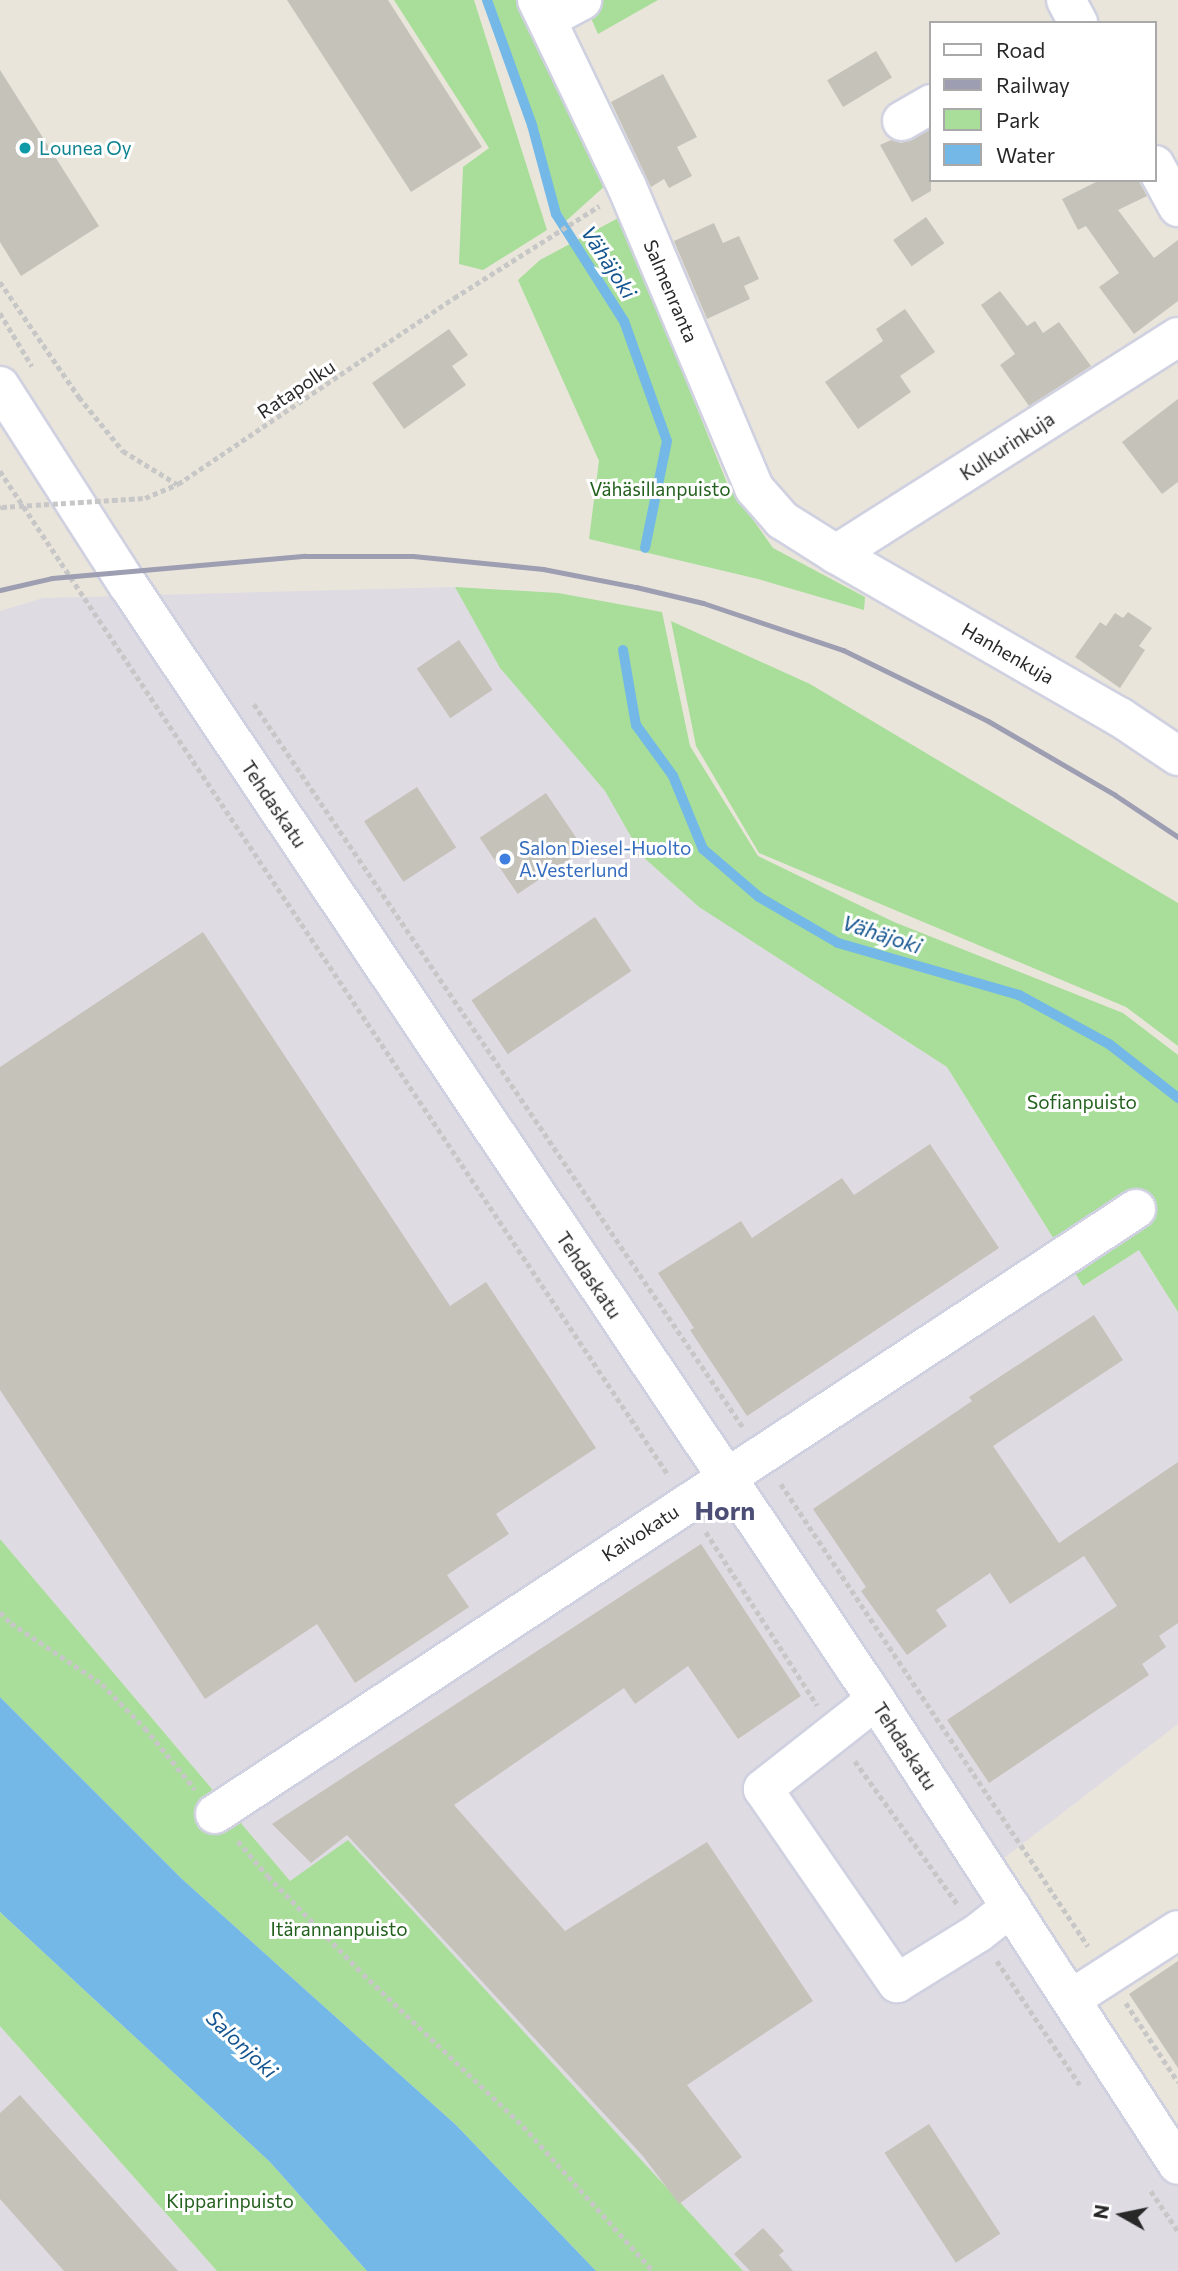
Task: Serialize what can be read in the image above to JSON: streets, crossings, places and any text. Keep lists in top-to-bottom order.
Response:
{
  "streets": {
    "street": [
      "Salmenranta",
      "Kulkurinkuja",
      "Hanhenkuja",
      "Tehdaskatu",
      "Kaivokatu"
    ],
    "path": ["Ratapolku"]
  },
  "crossings": [
    ["Salmenranta", "Kulkurinkuja"],
    ["Salmenranta", "Hanhenkuja"],
    ["Kulkurinkuja", "Hanhenkuja"],
    ["Tehdaskatu", "Kaivokatu"]
  ],
  "districts": ["Horn"],
  "water": ["Vähäjoki", "Salonjoki"],
  "parks": [
    "Vähäsillanpuisto",
    "Sofianpuisto",
    "Itärannanpuisto",
    "Kipparinpuisto"
  ],
  "places": ["Lounea Oy", "Salon Diesel-Huolto A.Vesterlund"],
  "legend": [
    "Road",
    "Railway",
    "Park",
    "Water"
  ],
  "north": "left"
}
